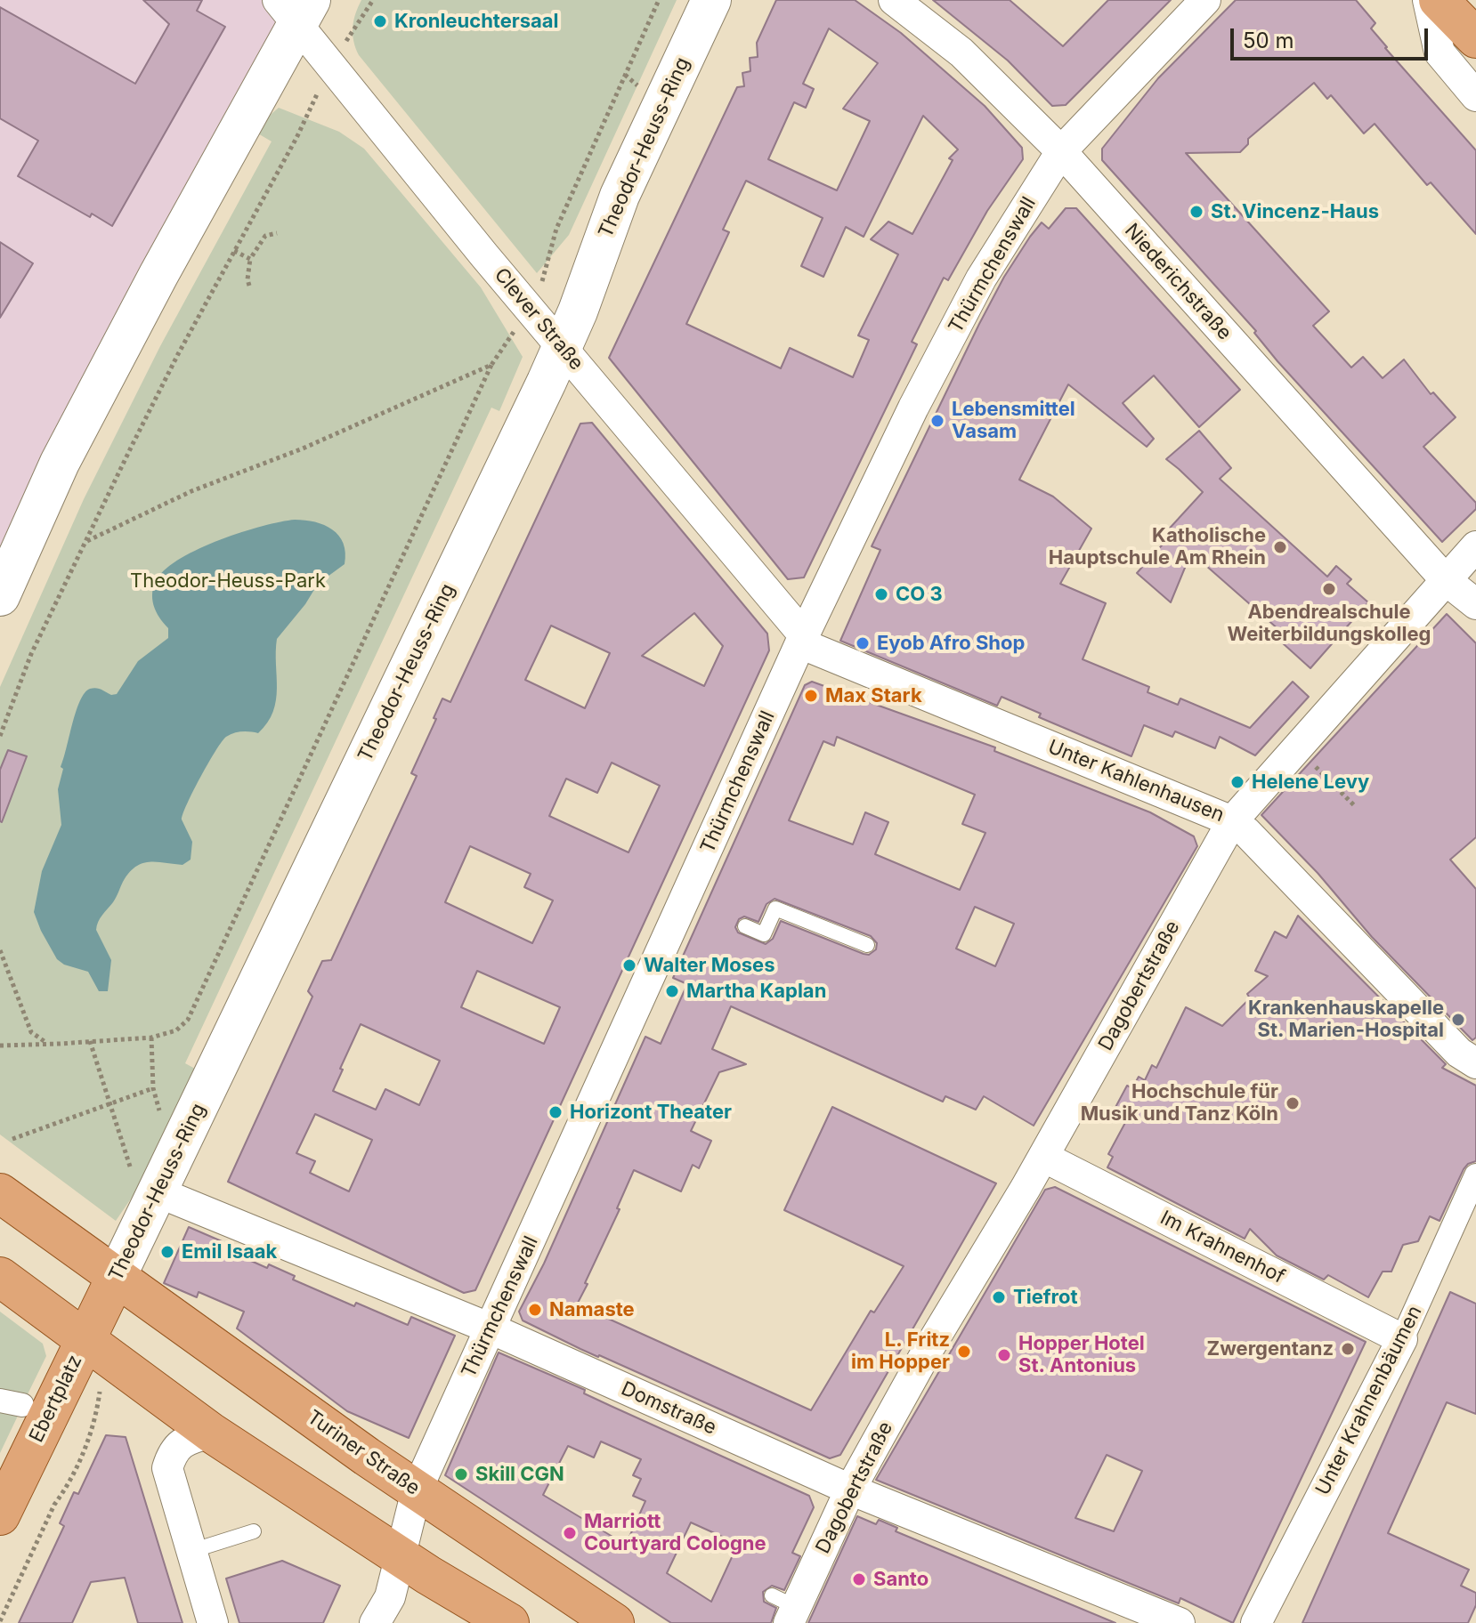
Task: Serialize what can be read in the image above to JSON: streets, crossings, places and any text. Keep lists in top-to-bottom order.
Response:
{
  "streets": {
    "main road": ["Theodor-Heuss-Ring", "Ebertplatz", "Turiner Straße"],
    "street": [
      "Thürmchenswall",
      "Niederichstraße",
      "Clever Straße",
      "Unter Kahlenhausen",
      "Dagobertstraße",
      "Im Krahnenhof",
      "Unter Krahnenbäumen",
      "Domstraße"
    ]
  },
  "crossings": [
    ["Theodor-Heuss-Ring", "Clever Straße"],
    ["Theodor-Heuss-Ring", "Ebertplatz"],
    ["Theodor-Heuss-Ring", "Domstraße"],
    ["Theodor-Heuss-Ring", "Turiner Straße"],
    ["Thürmchenswall", "Niederichstraße"],
    ["Thürmchenswall", "Clever Straße"],
    ["Thürmchenswall", "Unter Kahlenhausen"],
    ["Thürmchenswall", "Domstraße"],
    ["Thürmchenswall", "Turiner Straße"],
    ["Niederichstraße", "Dagobertstraße"],
    ["Clever Straße", "Unter Kahlenhausen"],
    ["Unter Kahlenhausen", "Dagobertstraße"],
    ["Dagobertstraße", "Im Krahnenhof"],
    ["Dagobertstraße", "Domstraße"],
    ["Im Krahnenhof", "Unter Krahnenbäumen"]
  ],
  "parks": ["Theodor-Heuss-Park"],
  "places": [
    "Kronleuchtersaal",
    "St. Vincenz-Haus",
    "Lebensmittel Vasam",
    "Katholische Hauptschule Am Rhein",
    "Abendrealschule Weiterbildungskolleg",
    "CO 3",
    "Eyob Afro Shop",
    "Max Stark",
    "Helene Levy",
    "Walter Moses",
    "Martha Kaplan",
    "Krankenhauskapelle St. Marien-Hospital",
    "Hochschule für Musik und Tanz Köln",
    "Horizont Theater",
    "Emil Isaak",
    "Tiefrot",
    "Namaste",
    "Zwergentanz",
    "L. Fritz im Hopper",
    "Hopper Hotel St. Antonius",
    "Skill CGN",
    "Marriott Courtyard Cologne",
    "Santo"
  ],
  "scale_bar": "50 m"
}
